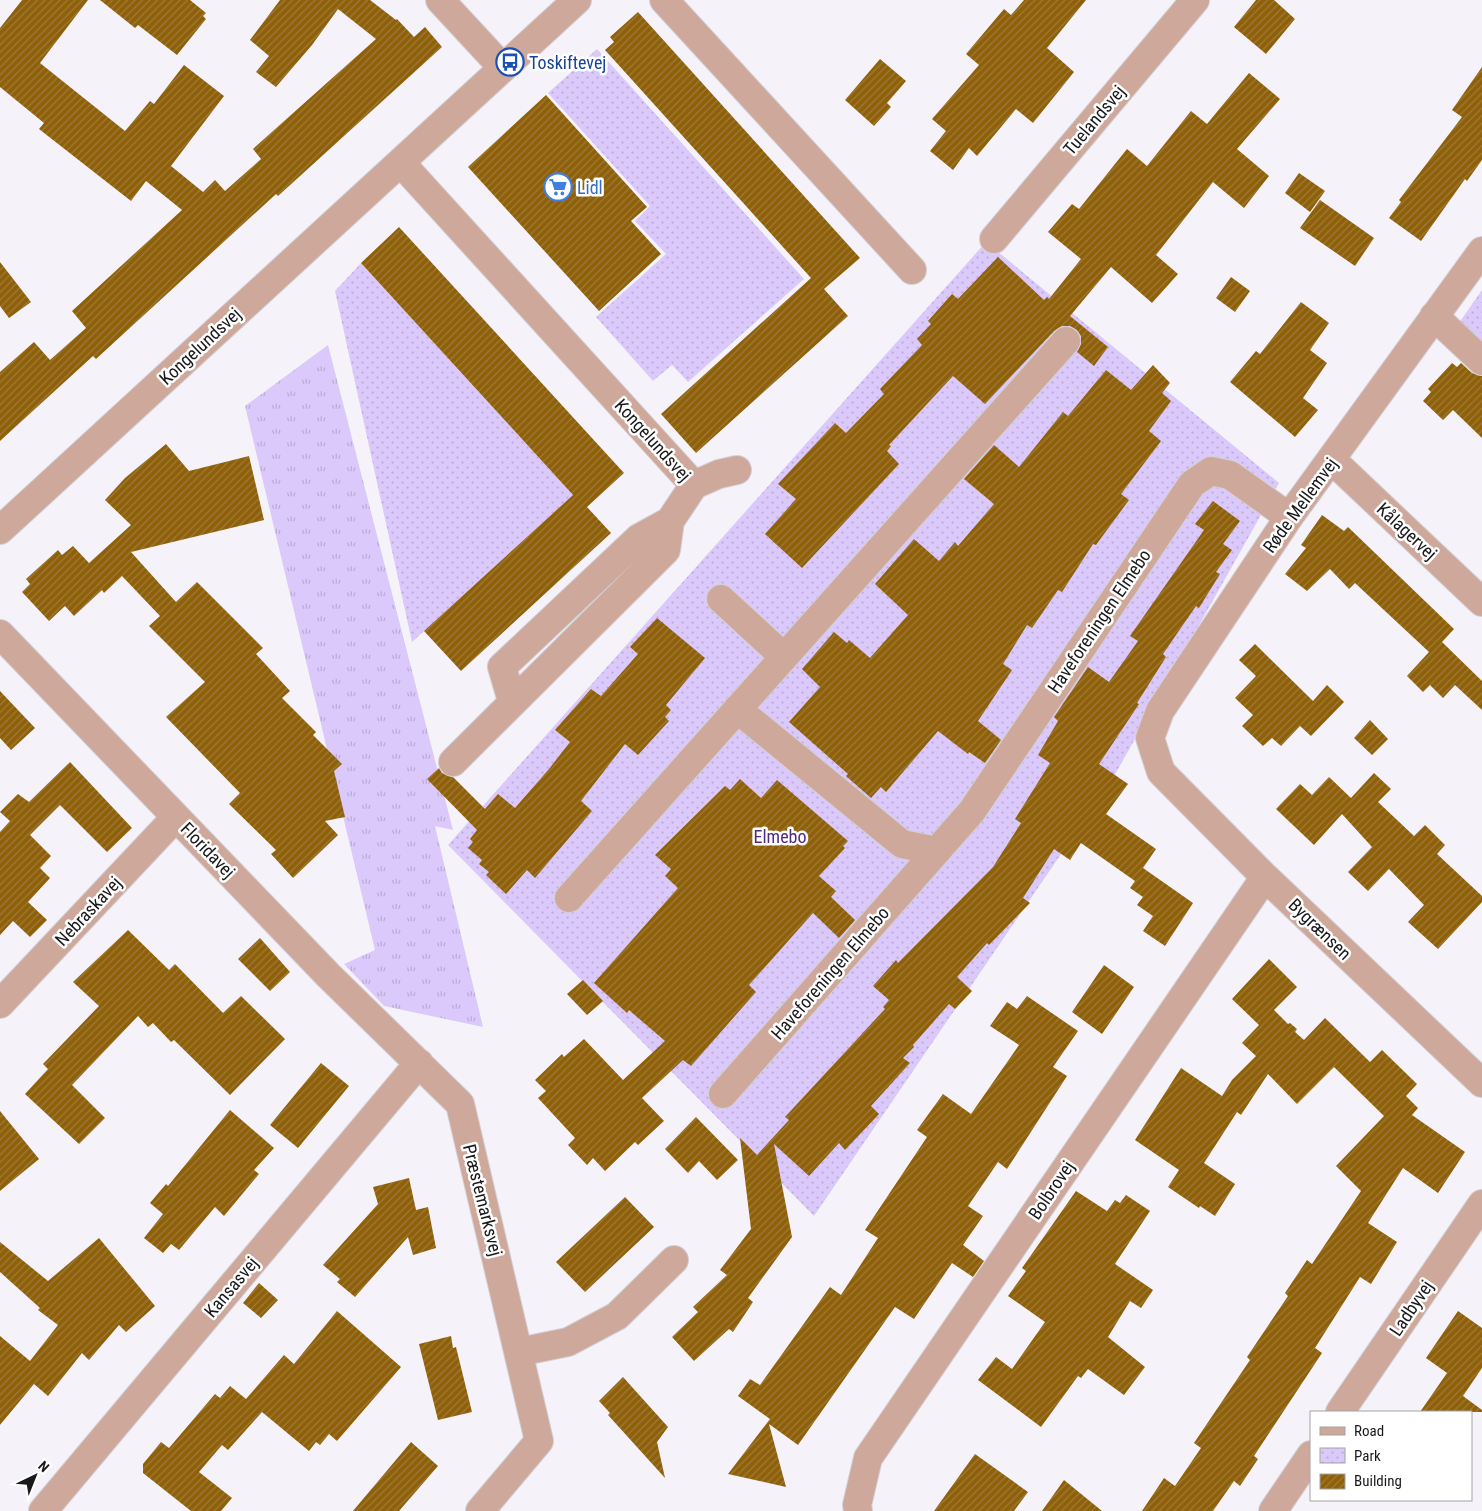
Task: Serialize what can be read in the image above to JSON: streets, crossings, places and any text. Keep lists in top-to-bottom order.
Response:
{
  "streets": {
    "street": [
      "Tuelandsvej",
      "Kongelundsvej",
      "Røde Mellemvej",
      "Kålagervej",
      "Haveforeningen Elmebo",
      "Floridavej",
      "Nebraskavej",
      "Bygrænsen",
      "Bolbrovej",
      "Præstemarksvej",
      "Kansasvej",
      "Ladbyvej"
    ]
  },
  "crossings": [
    ["Røde Mellemvej", "Kålagervej"],
    ["Røde Mellemvej", "Haveforeningen Elmebo"],
    ["Røde Mellemvej", "Bygrænsen"],
    ["Floridavej", "Nebraskavej"],
    ["Floridavej", "Præstemarksvej"],
    ["Floridavej", "Kansasvej"],
    ["Bygrænsen", "Bolbrovej"],
    ["Præstemarksvej", "Kansasvej"]
  ],
  "parks": ["Elmebo"],
  "places": {
    "bus stop": ["Toskiftevej"],
    "supermarket": ["Lidl"]
  },
  "legend": ["Road", "Park", "Building"],
  "north": "top right"
}
